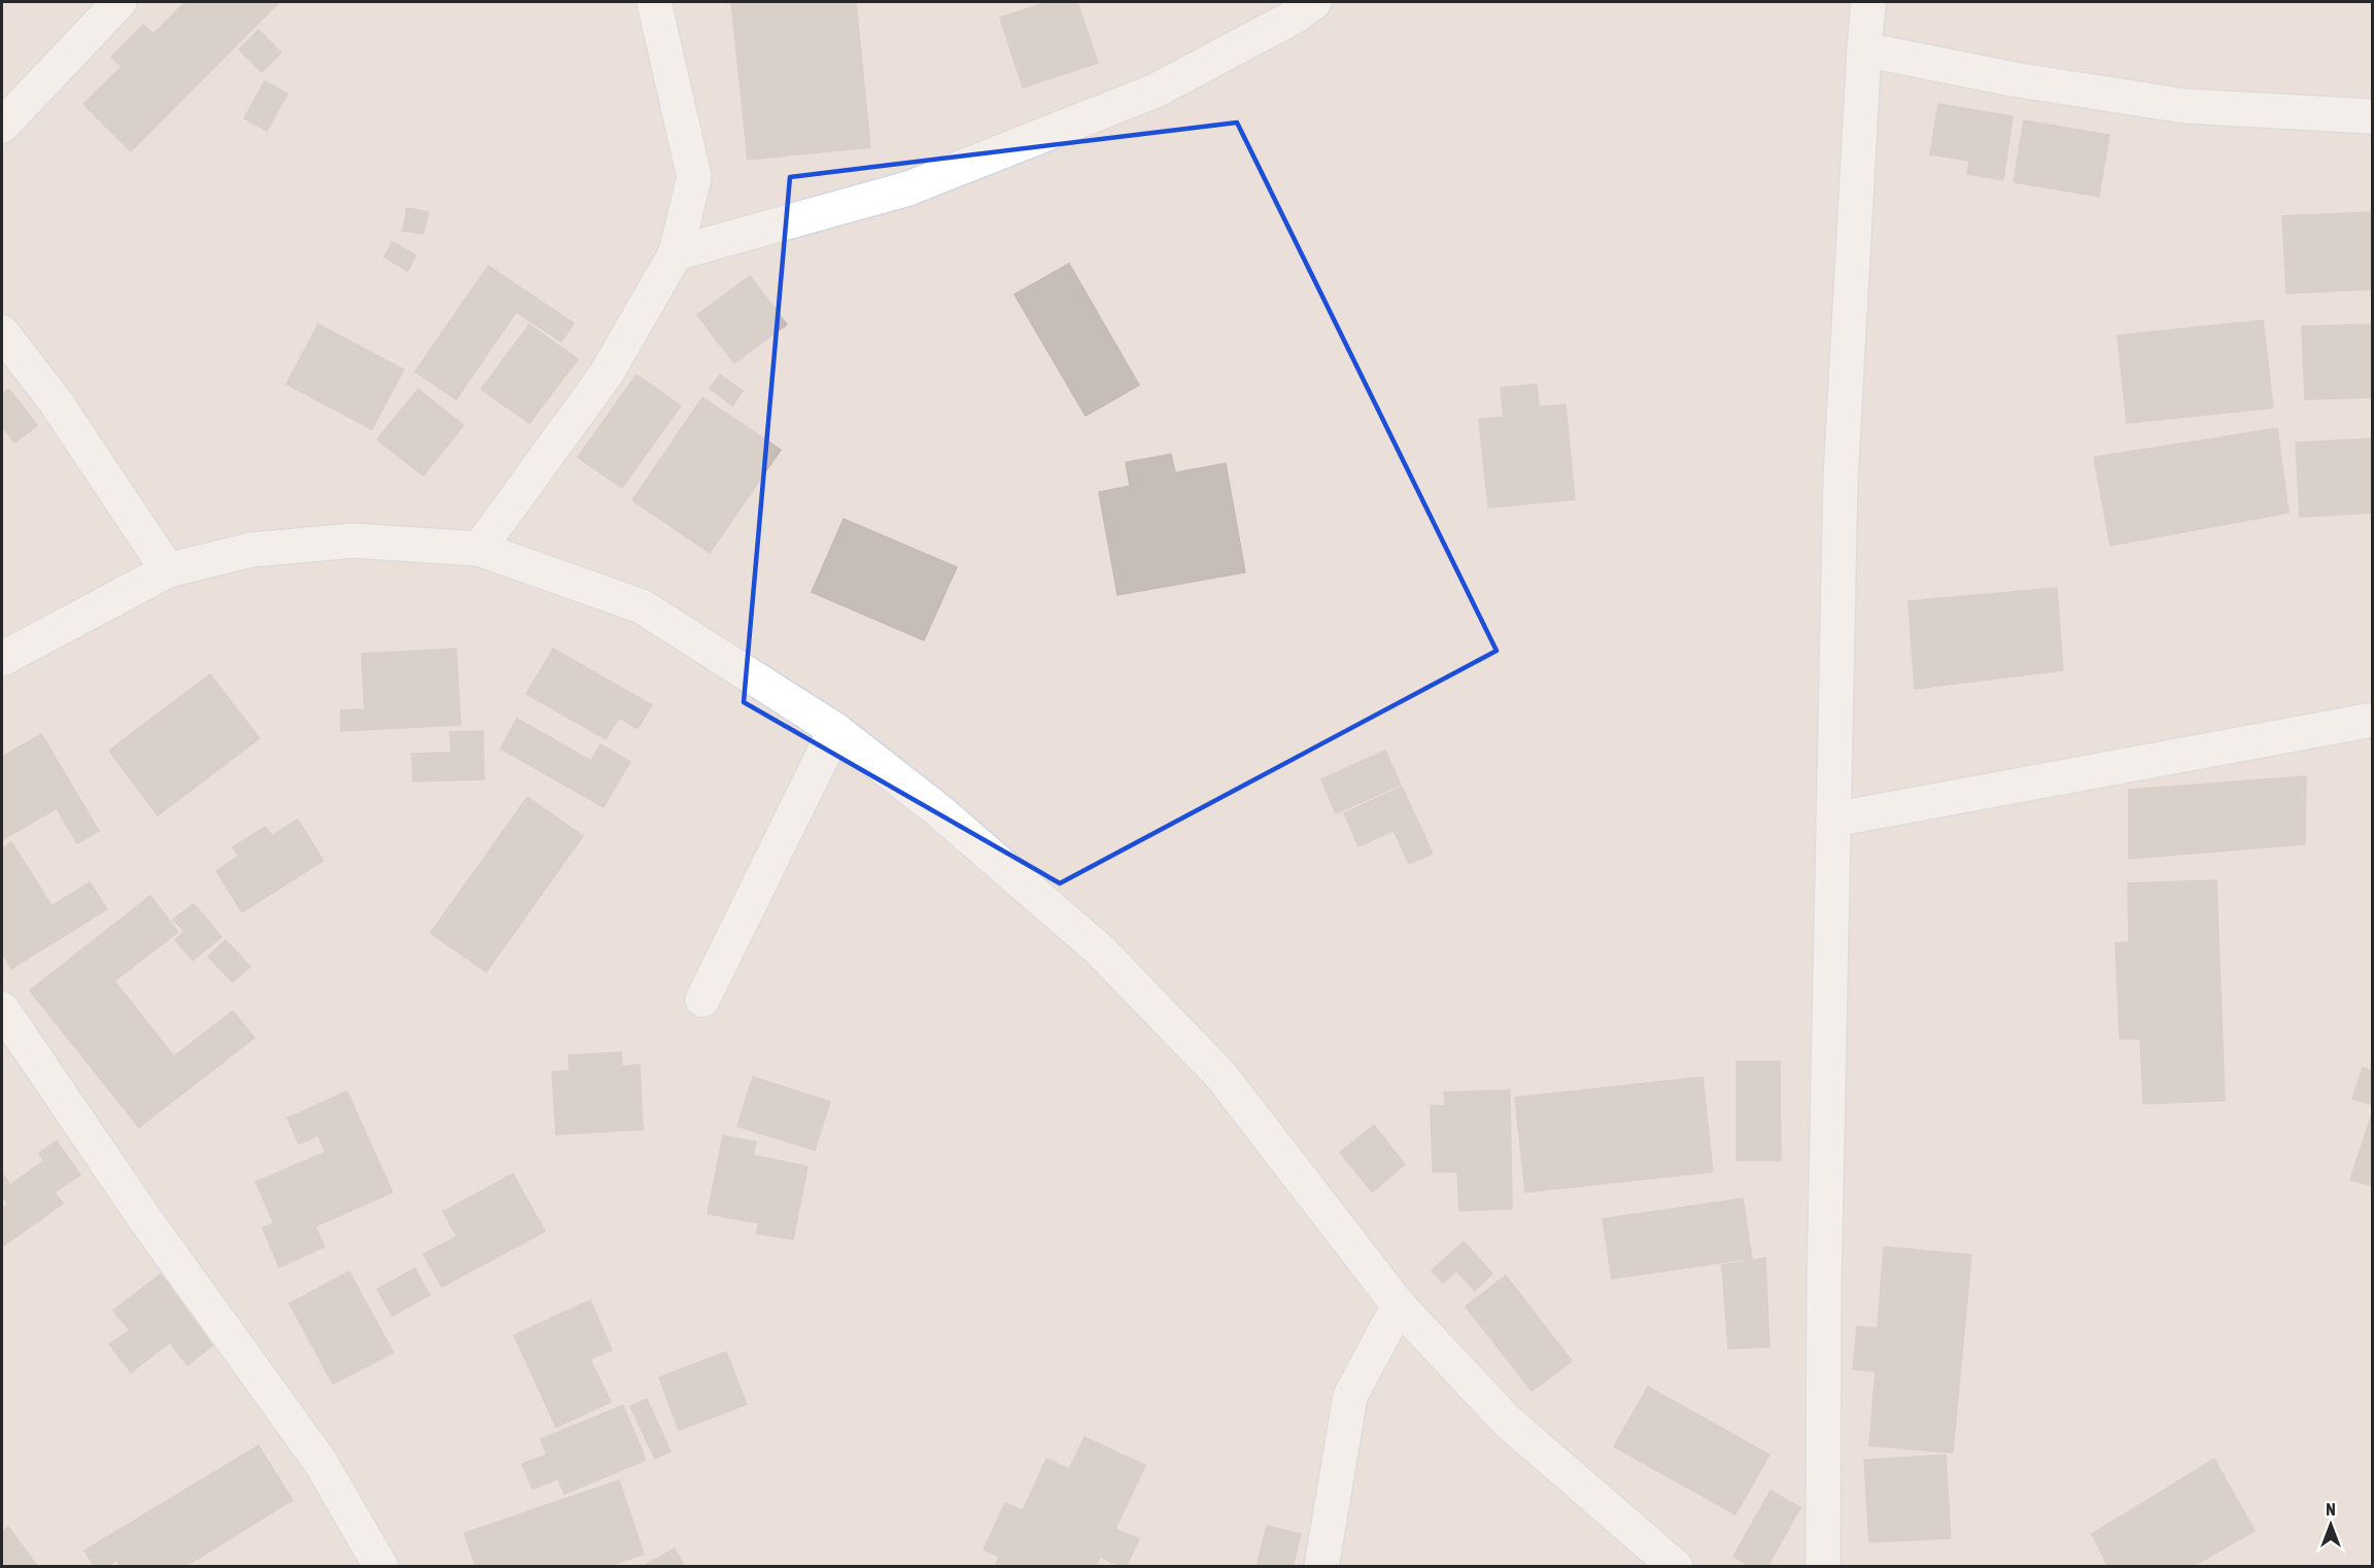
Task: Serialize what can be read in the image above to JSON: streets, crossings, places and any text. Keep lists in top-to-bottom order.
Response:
{
  "north": "top"
}
